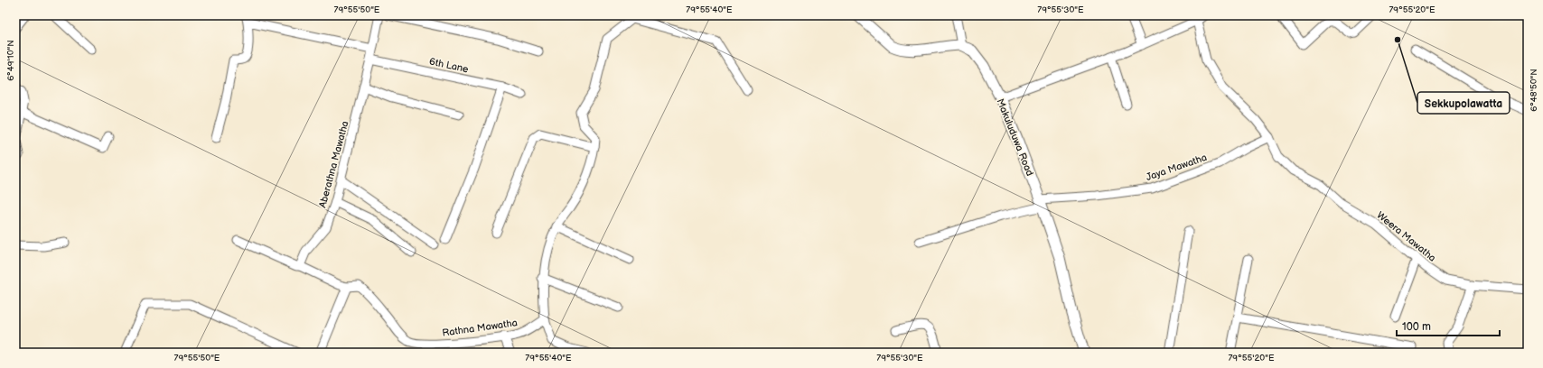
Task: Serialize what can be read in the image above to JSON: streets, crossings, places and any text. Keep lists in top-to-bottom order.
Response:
{
  "streets": {
    "street": [
      "6th Lane",
      "Makuluduwa Road",
      "Aberathna Mawatha",
      "Jaya Mawatha",
      "Weera Mawatha",
      "Rathna Mawatha"
    ]
  },
  "crossings": [
    ["6th Lane", "Aberathna Mawatha"],
    ["Makuluduwa Road", "Jaya Mawatha"],
    ["Jaya Mawatha", "Weera Mawatha"]
  ],
  "places": ["Sekkupolawatta"],
  "scale_bar": "100 m",
  "coordinates": [
    "79°55'50\"E",
    "79°55'40\"E",
    "79°55'30\"E",
    "79°55'20\"E",
    "6°49'10\"N",
    "6°48'50\"N"
  ]
}
